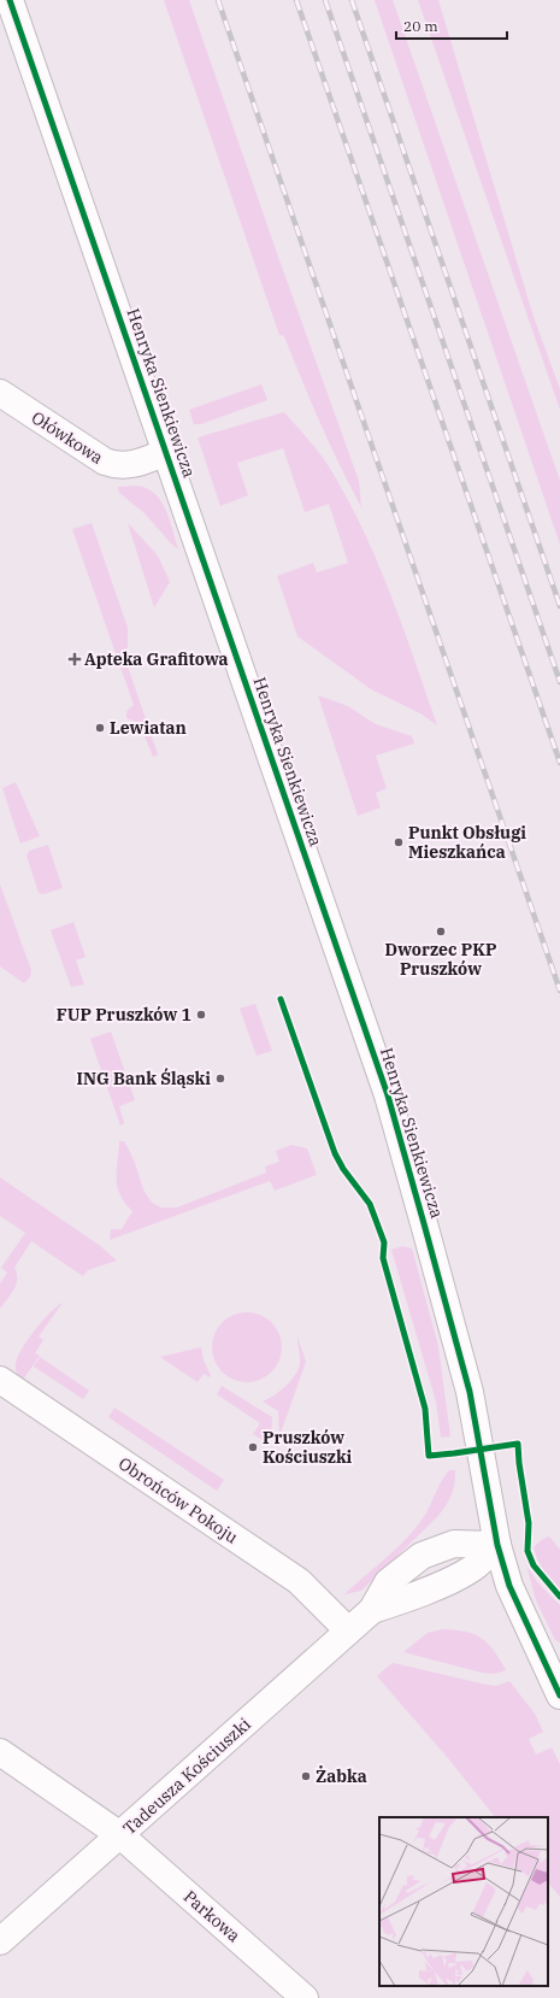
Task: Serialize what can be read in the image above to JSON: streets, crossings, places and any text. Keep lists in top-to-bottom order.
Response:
{
  "streets": {
    "street": [
      "Henryka Sienkiewicza",
      "Ołówkowa",
      "Obrońców Pokoju",
      "Tadeusza Kościuszki",
      "Parkowa"
    ]
  },
  "crossings": [
    ["Henryka Sienkiewicza", "Ołówkowa"],
    ["Henryka Sienkiewicza", "Tadeusza Kościuszki"],
    ["Obrońców Pokoju", "Tadeusza Kościuszki"],
    ["Tadeusza Kościuszki", "Parkowa"]
  ],
  "places": {
    "health": ["Apteka Grafitowa"],
    "other": [
      "Lewiatan",
      "Punkt Obsługi Mieszkańca",
      "Dworzec PKP Pruszków",
      "FUP Pruszków 1",
      "ING Bank Śląski",
      "Pruszków Kościuszki",
      "Żabka"
    ]
  },
  "scale_bar": "20 m"
}
